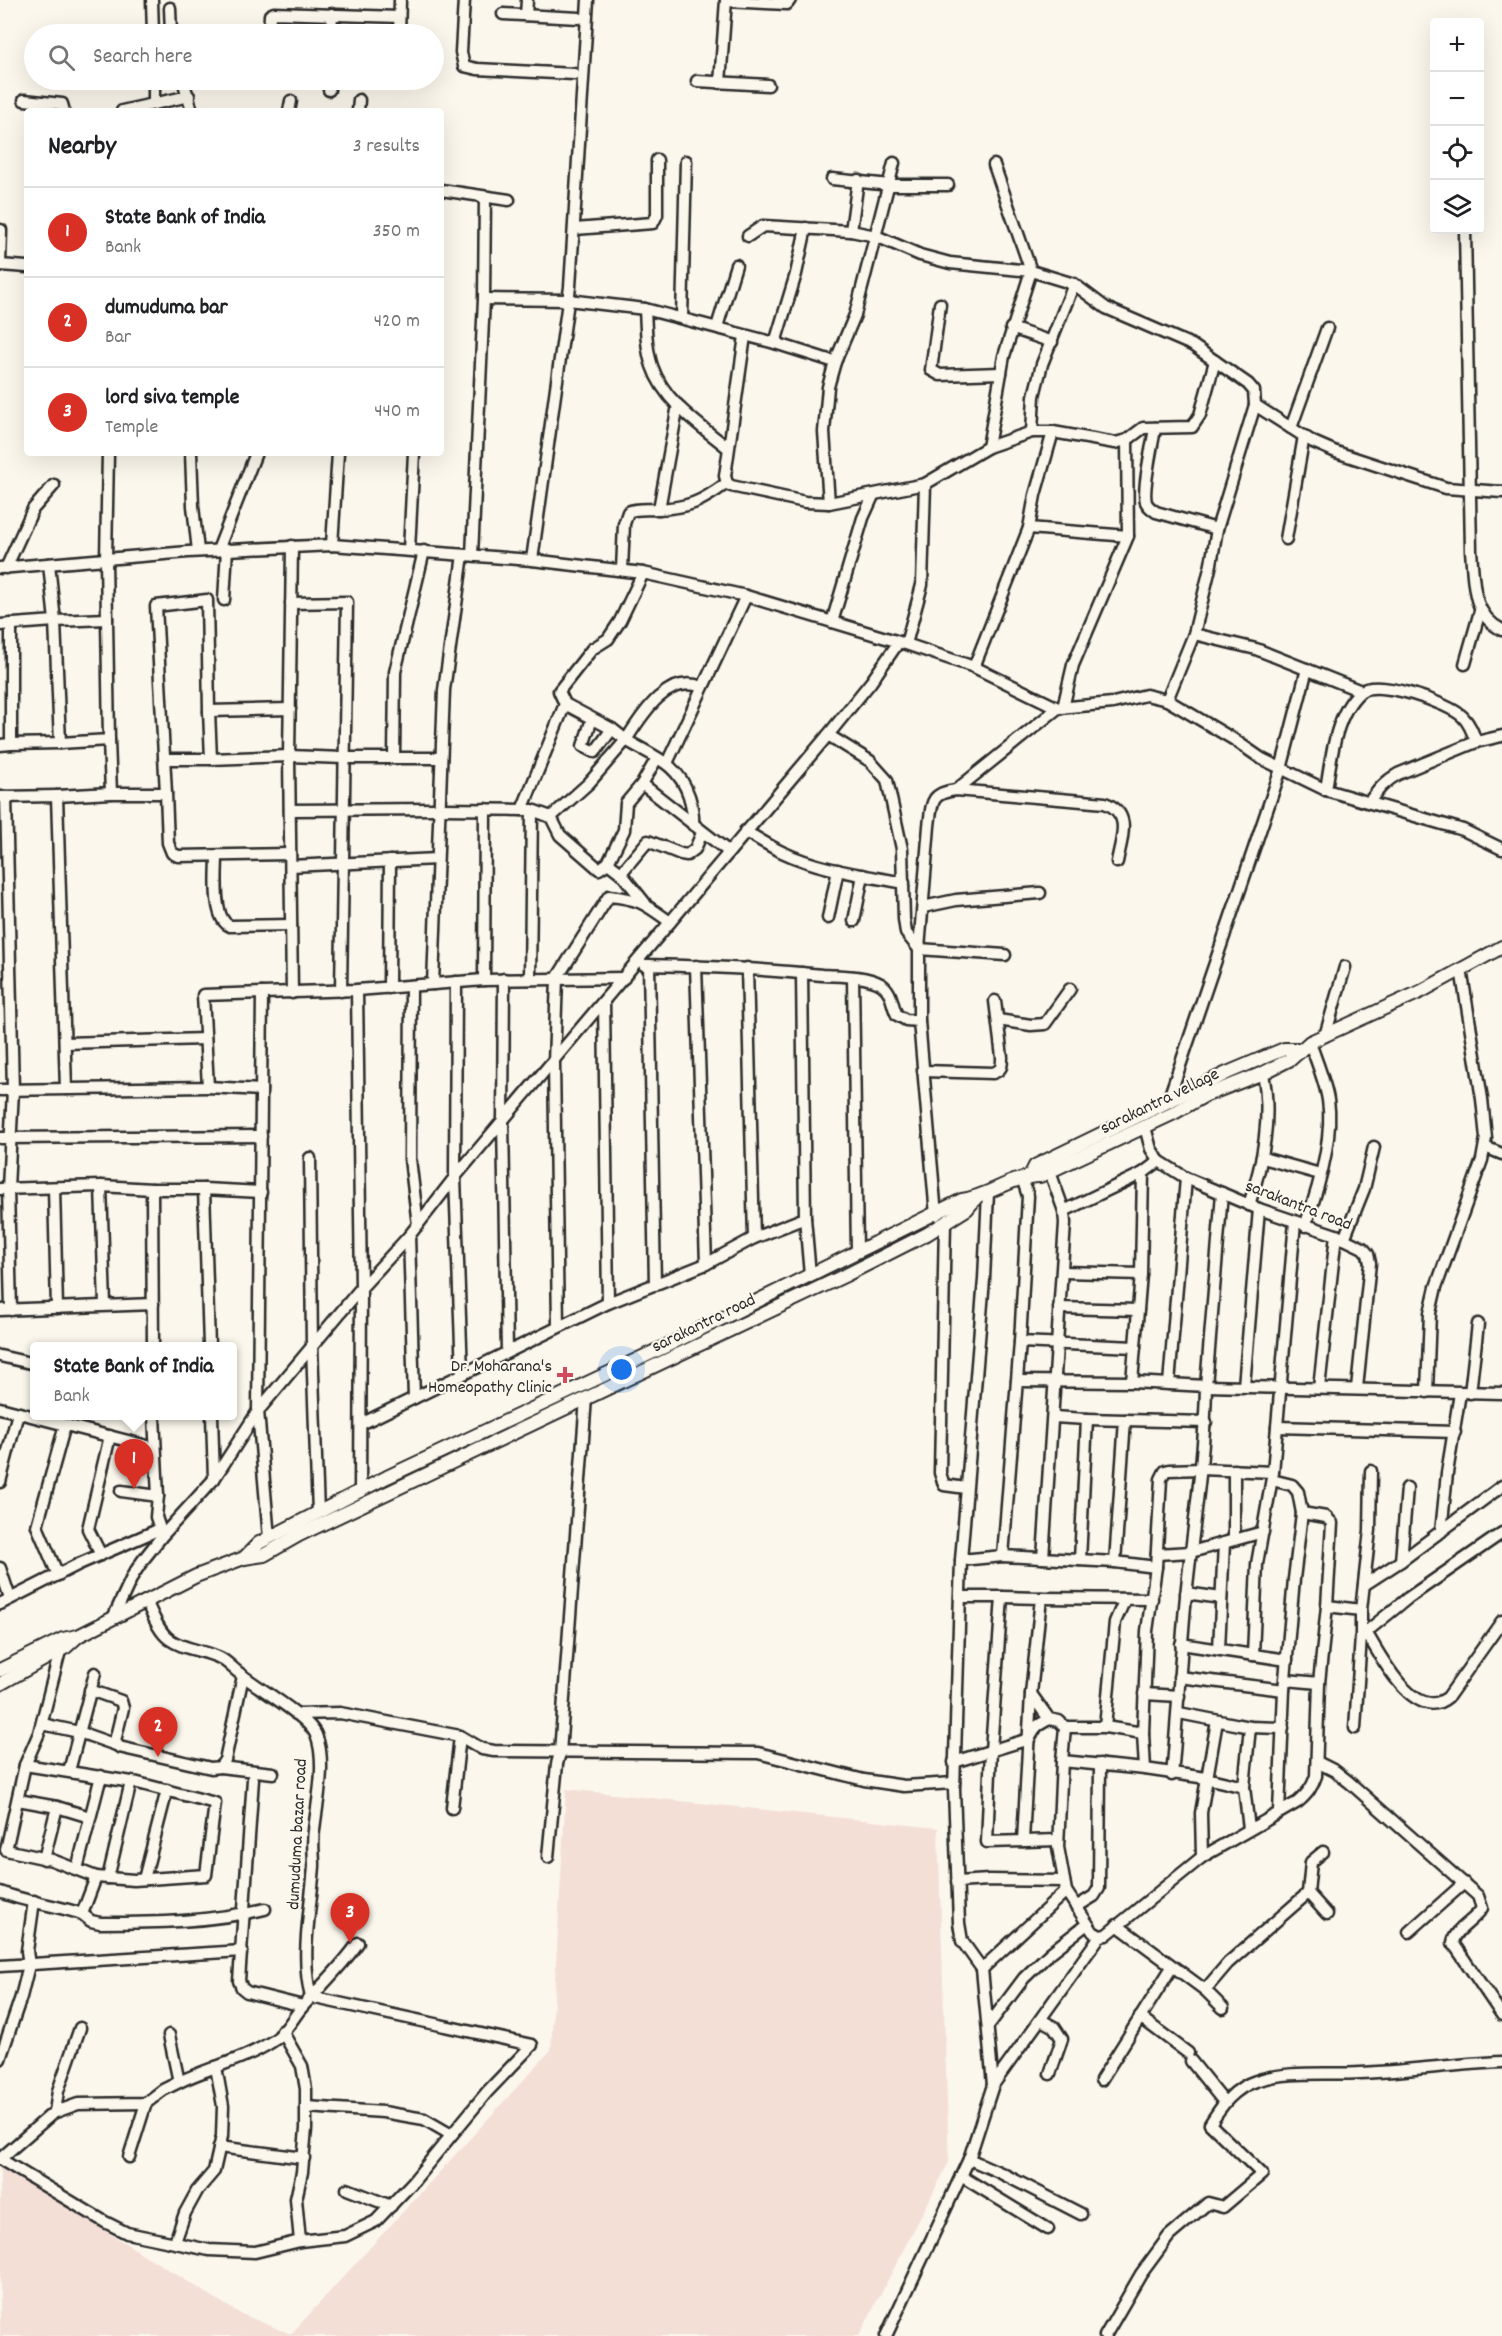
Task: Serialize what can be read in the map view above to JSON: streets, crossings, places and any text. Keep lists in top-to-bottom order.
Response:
{
  "streets": {
    "street": ["sarakantra vellage", "sarakantra road", "dumuduma bazar road"]
  },
  "crossings": [
    ["sarakantra vellage", "sarakantra road"],
    ["sarakantra road", "dumuduma bazar road"]
  ],
  "places": {
    "health": ["Dr. Moharana's Homeopathy Clinic"]
  },
  "page": {
    "map_buttons": ["+", "−"],
    "search": "Search here",
    "heading": ["Nearby", "3 results"],
    "list": [
      {
        "mark": "1",
        "name": "State Bank of India",
        "note": "Bank",
        "value": "350 m"
      },
      {
        "mark": "2",
        "name": "dumuduma bar",
        "note": "Bar",
        "value": "420 m"
      },
      {
        "mark": "3",
        "name": "lord siva temple",
        "note": "Temple",
        "value": "440 m"
      }
    ],
    "popup": ["State Bank of India", "Bank"],
    "pins": ["1", "2", "3"]
  }
}
